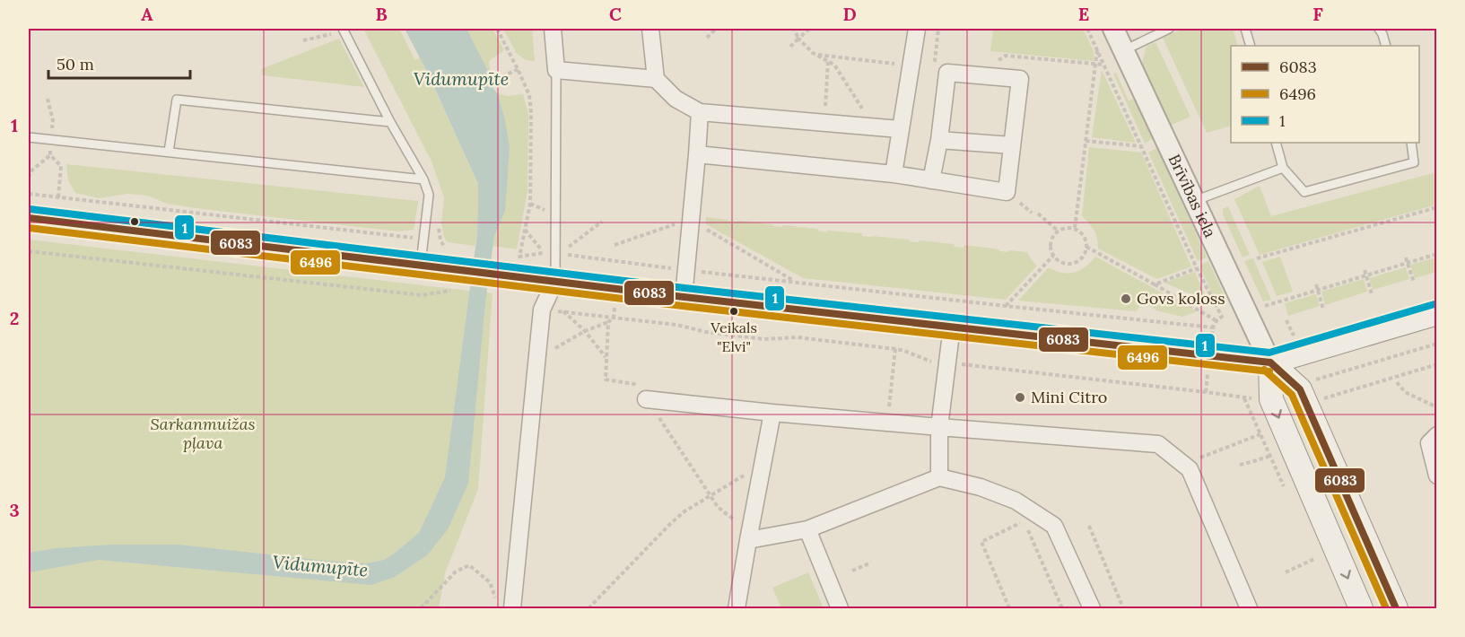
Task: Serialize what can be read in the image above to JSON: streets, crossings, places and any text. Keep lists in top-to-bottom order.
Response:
{
  "streets": {
    "main road": ["Brīvības iela"]
  },
  "water": ["Vidumupīte"],
  "parks": ["Sarkanmuižas pļava"],
  "places": ["Govs koloss", "Veikals \"Elvi\"", "Mini Citro"],
  "lines": ["transit line 1", "transit line 6083", "transit line 6496"],
  "legend": ["6083", "6496", "1"],
  "scale_bar": "50 m",
  "grid": {
    "columns": [
      "A",
      "B",
      "C",
      "D",
      "E",
      "F"
    ],
    "rows": ["1", "2", "3"]
  }
}
